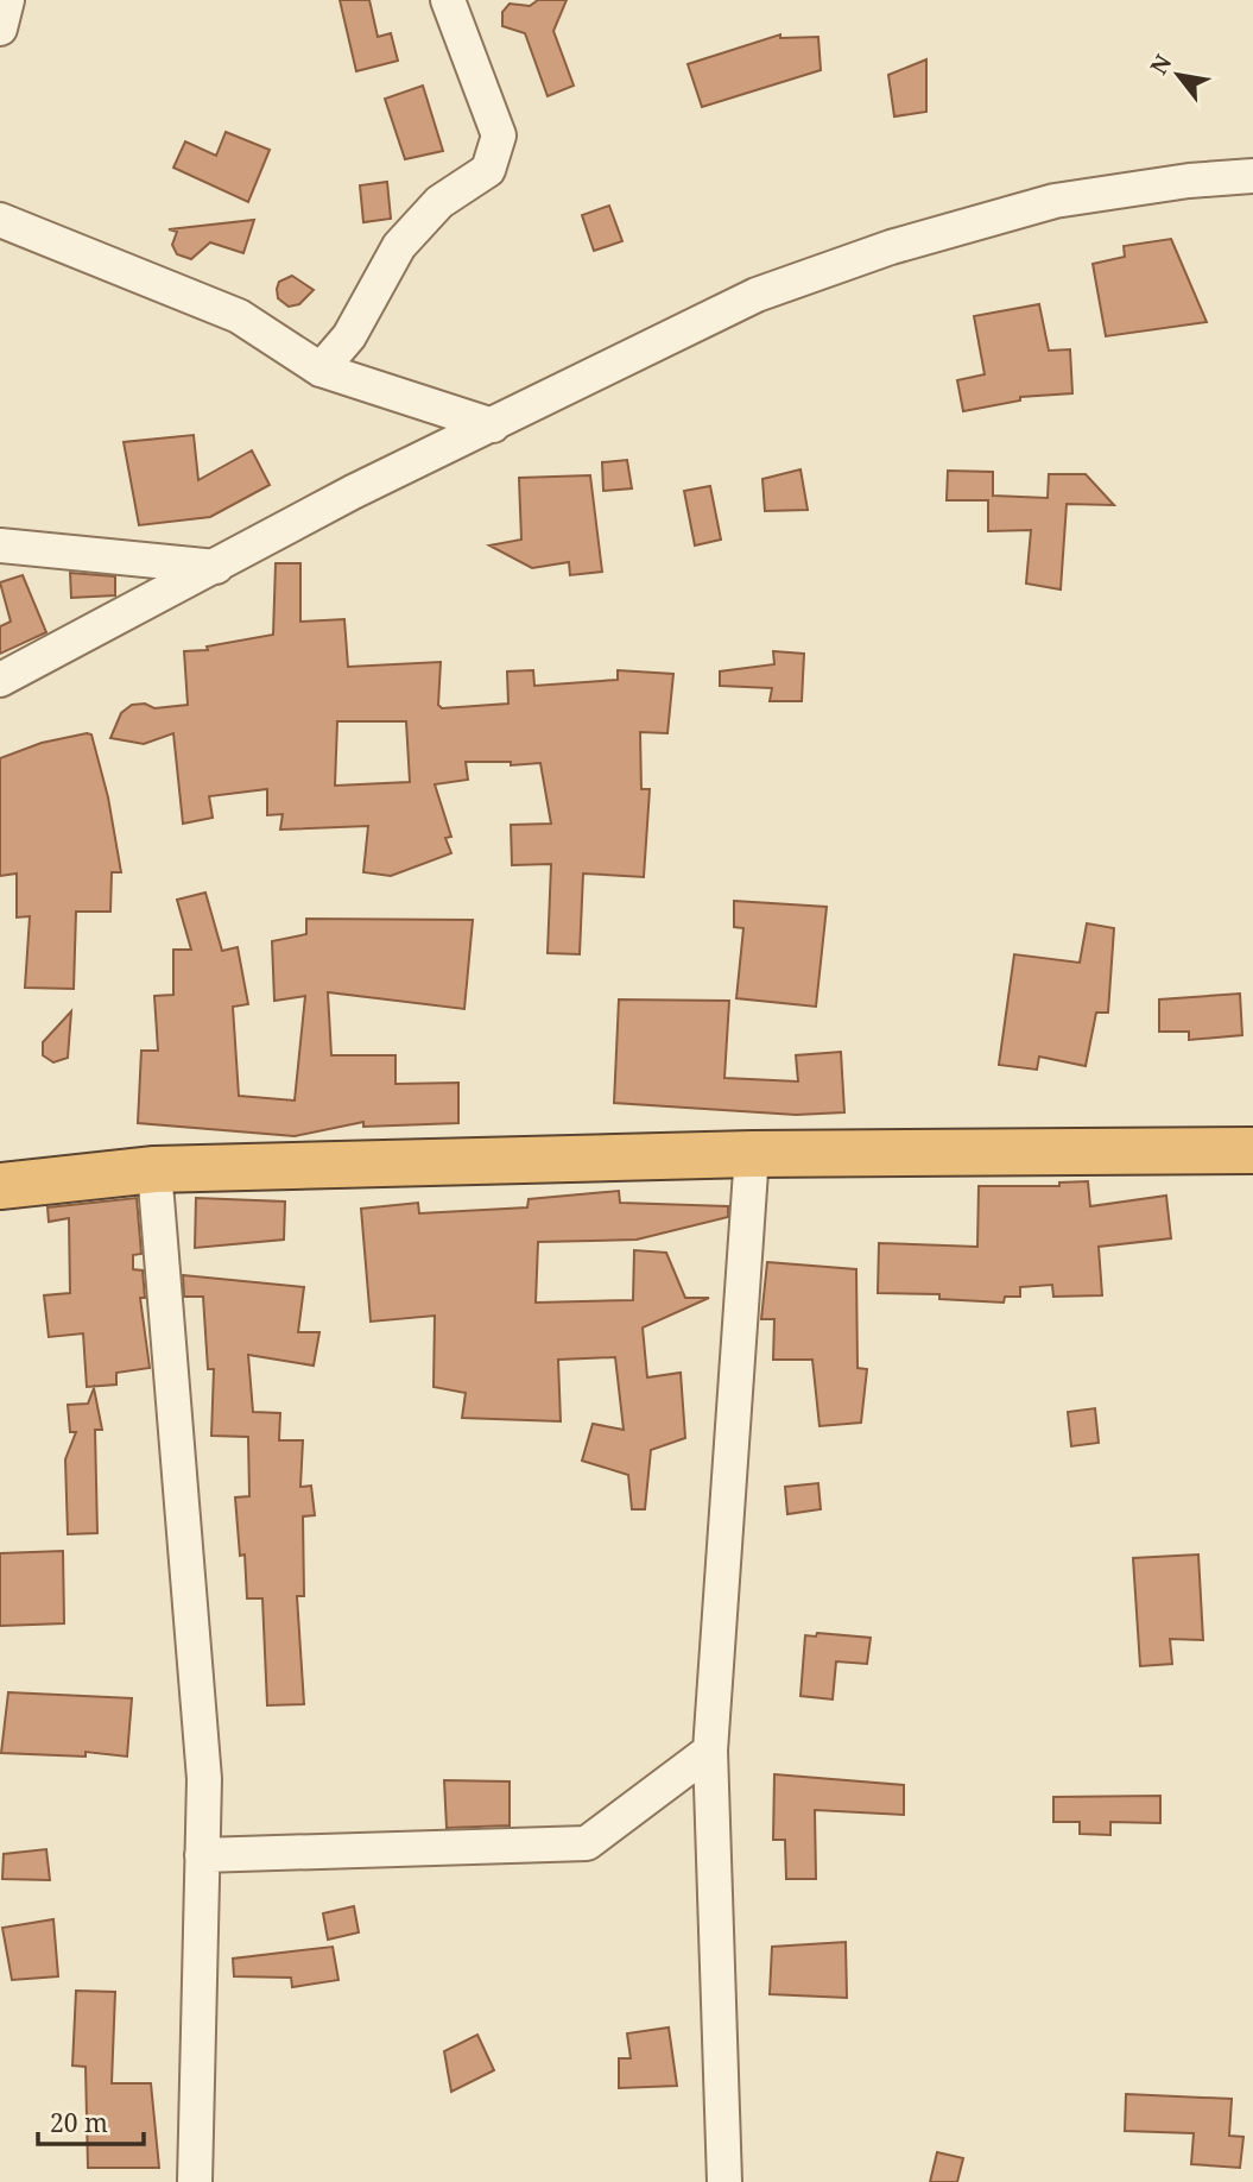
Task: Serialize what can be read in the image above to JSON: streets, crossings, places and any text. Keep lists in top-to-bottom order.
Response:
{
  "scale_bar": "20 m",
  "north": "top left"
}
